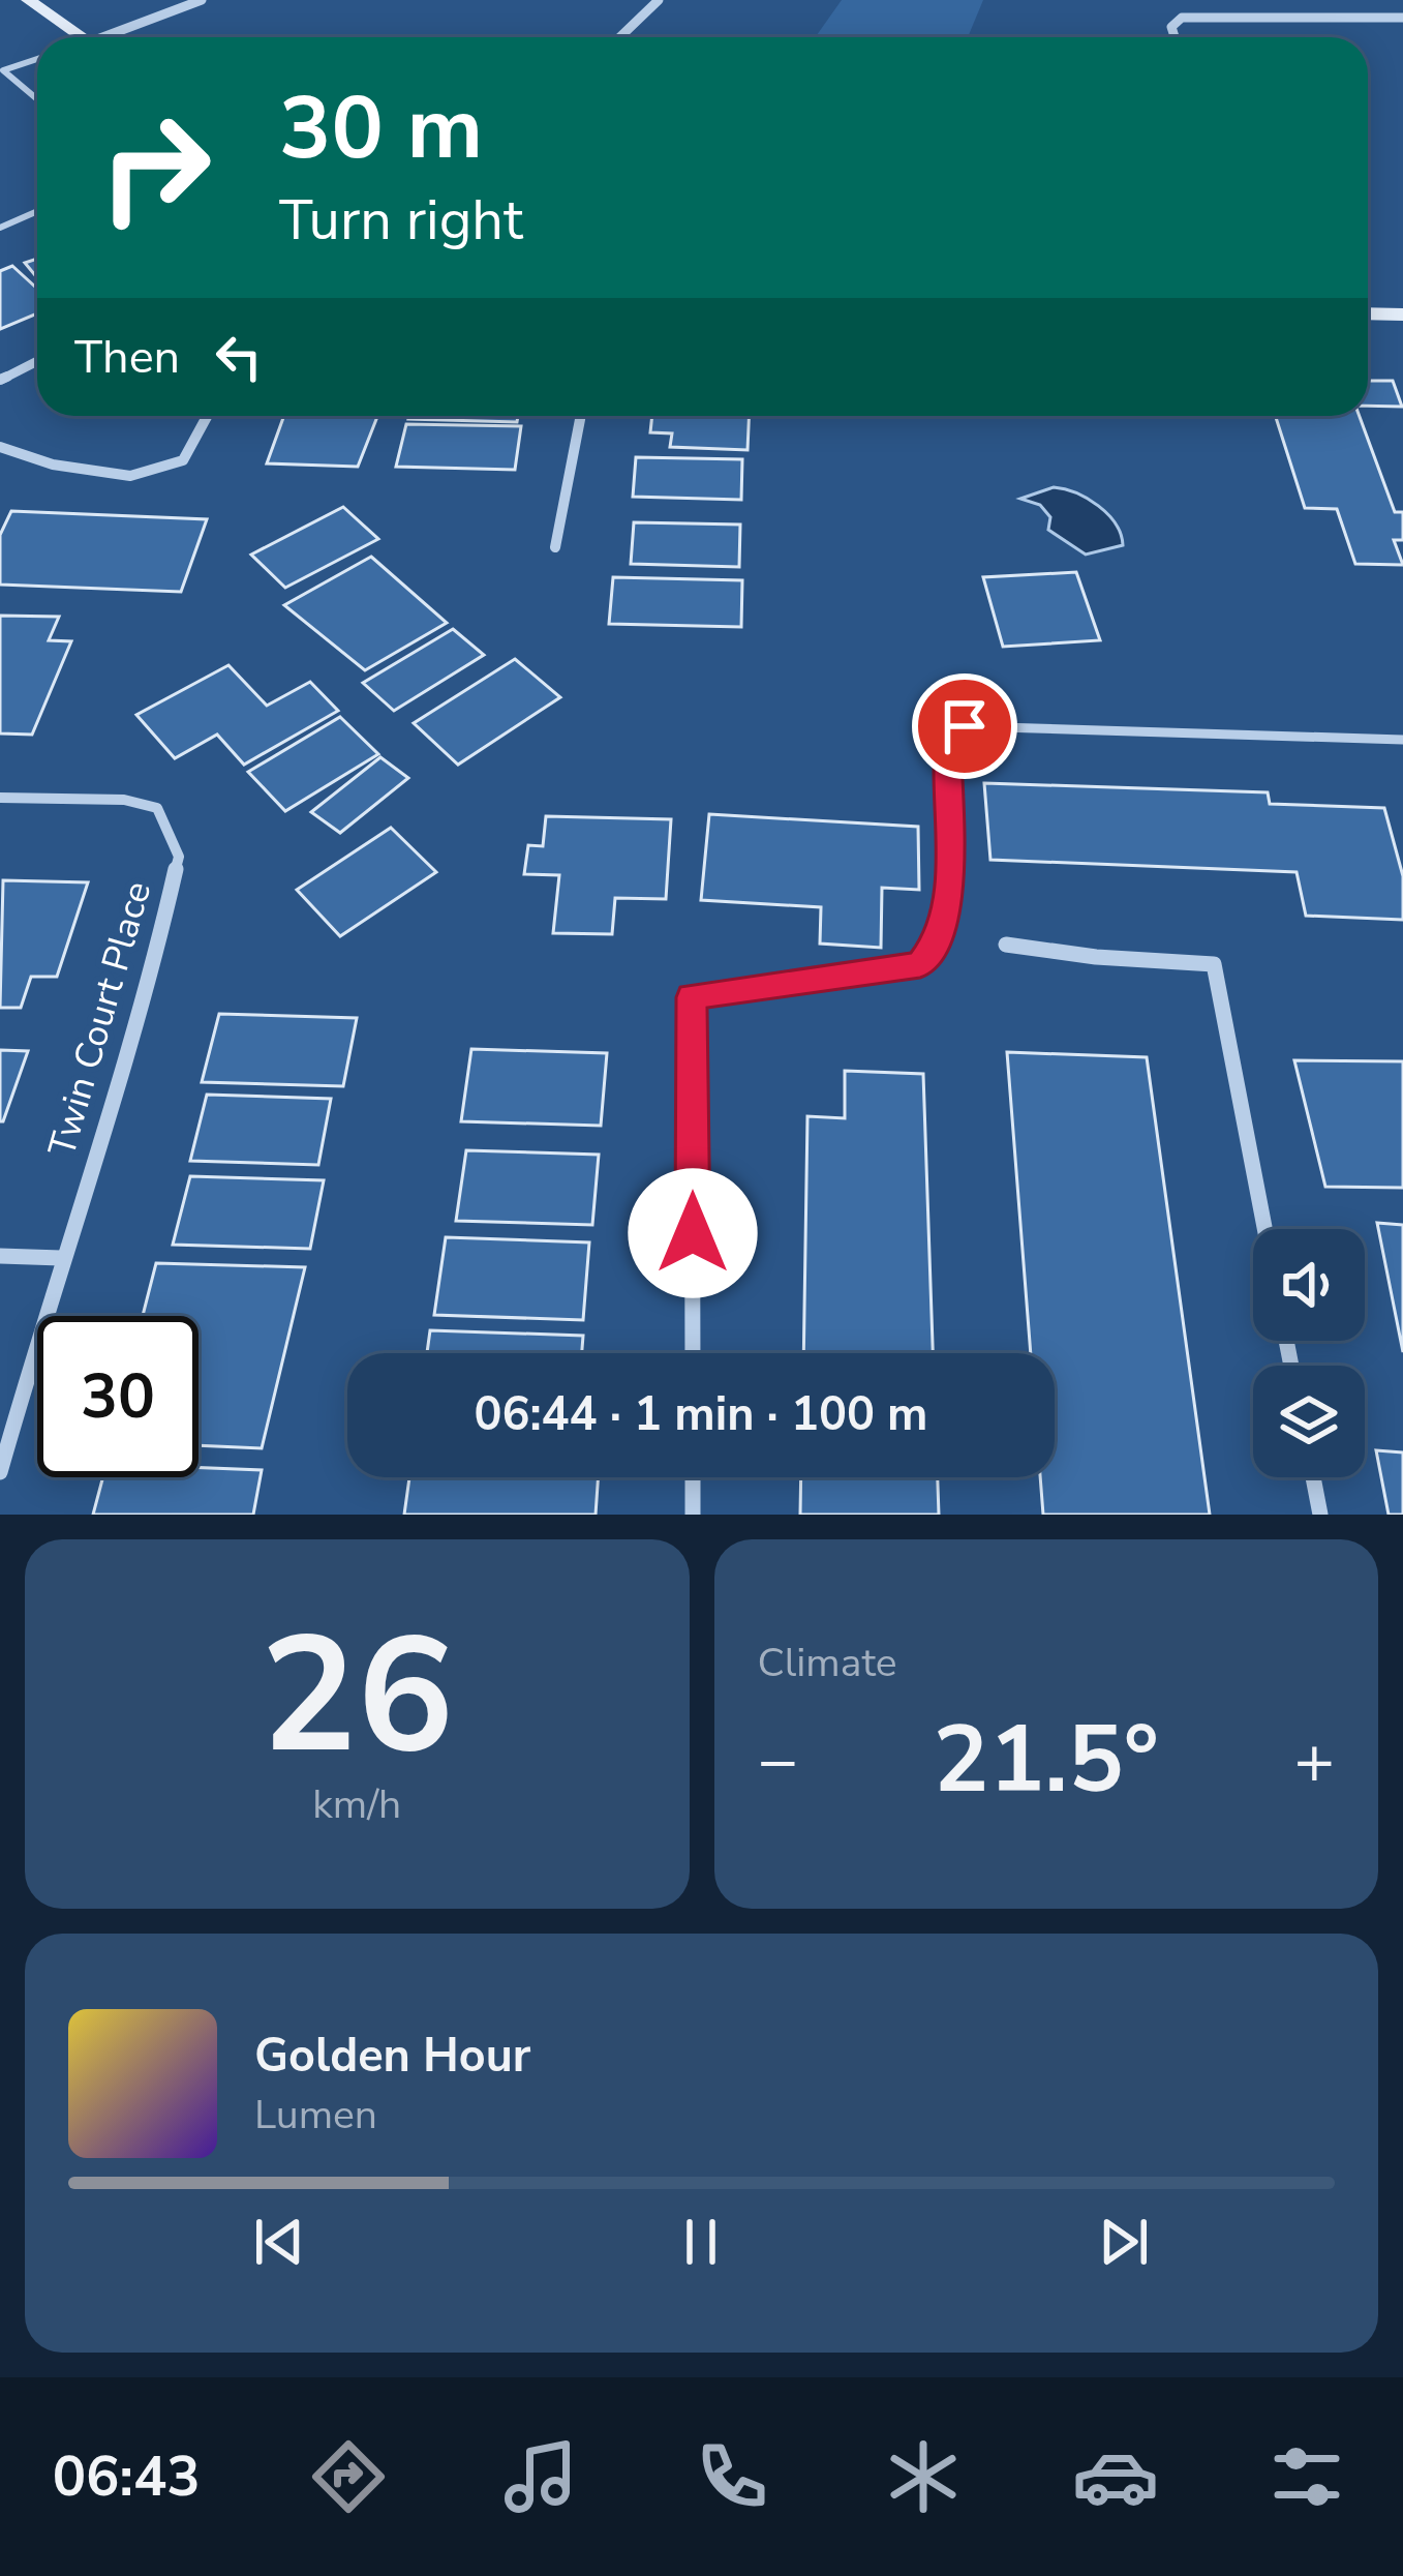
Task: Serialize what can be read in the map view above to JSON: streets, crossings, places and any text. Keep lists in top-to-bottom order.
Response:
{
  "streets": {
    "street": ["Twin Court Place"]
  },
  "page": {
    "turn": ["30 m", "Turn right"],
    "then": "Then",
    "limit": "30",
    "trip": "06:44 · 1 min · 100 m",
    "tile": [
      ["26", "km/h"],
      "Climate"
    ],
    "heat": ["−", "21.5°", "+"],
    "song": ["Golden Hour", "Lumen"],
    "tabs": "06:43"
  }
}
